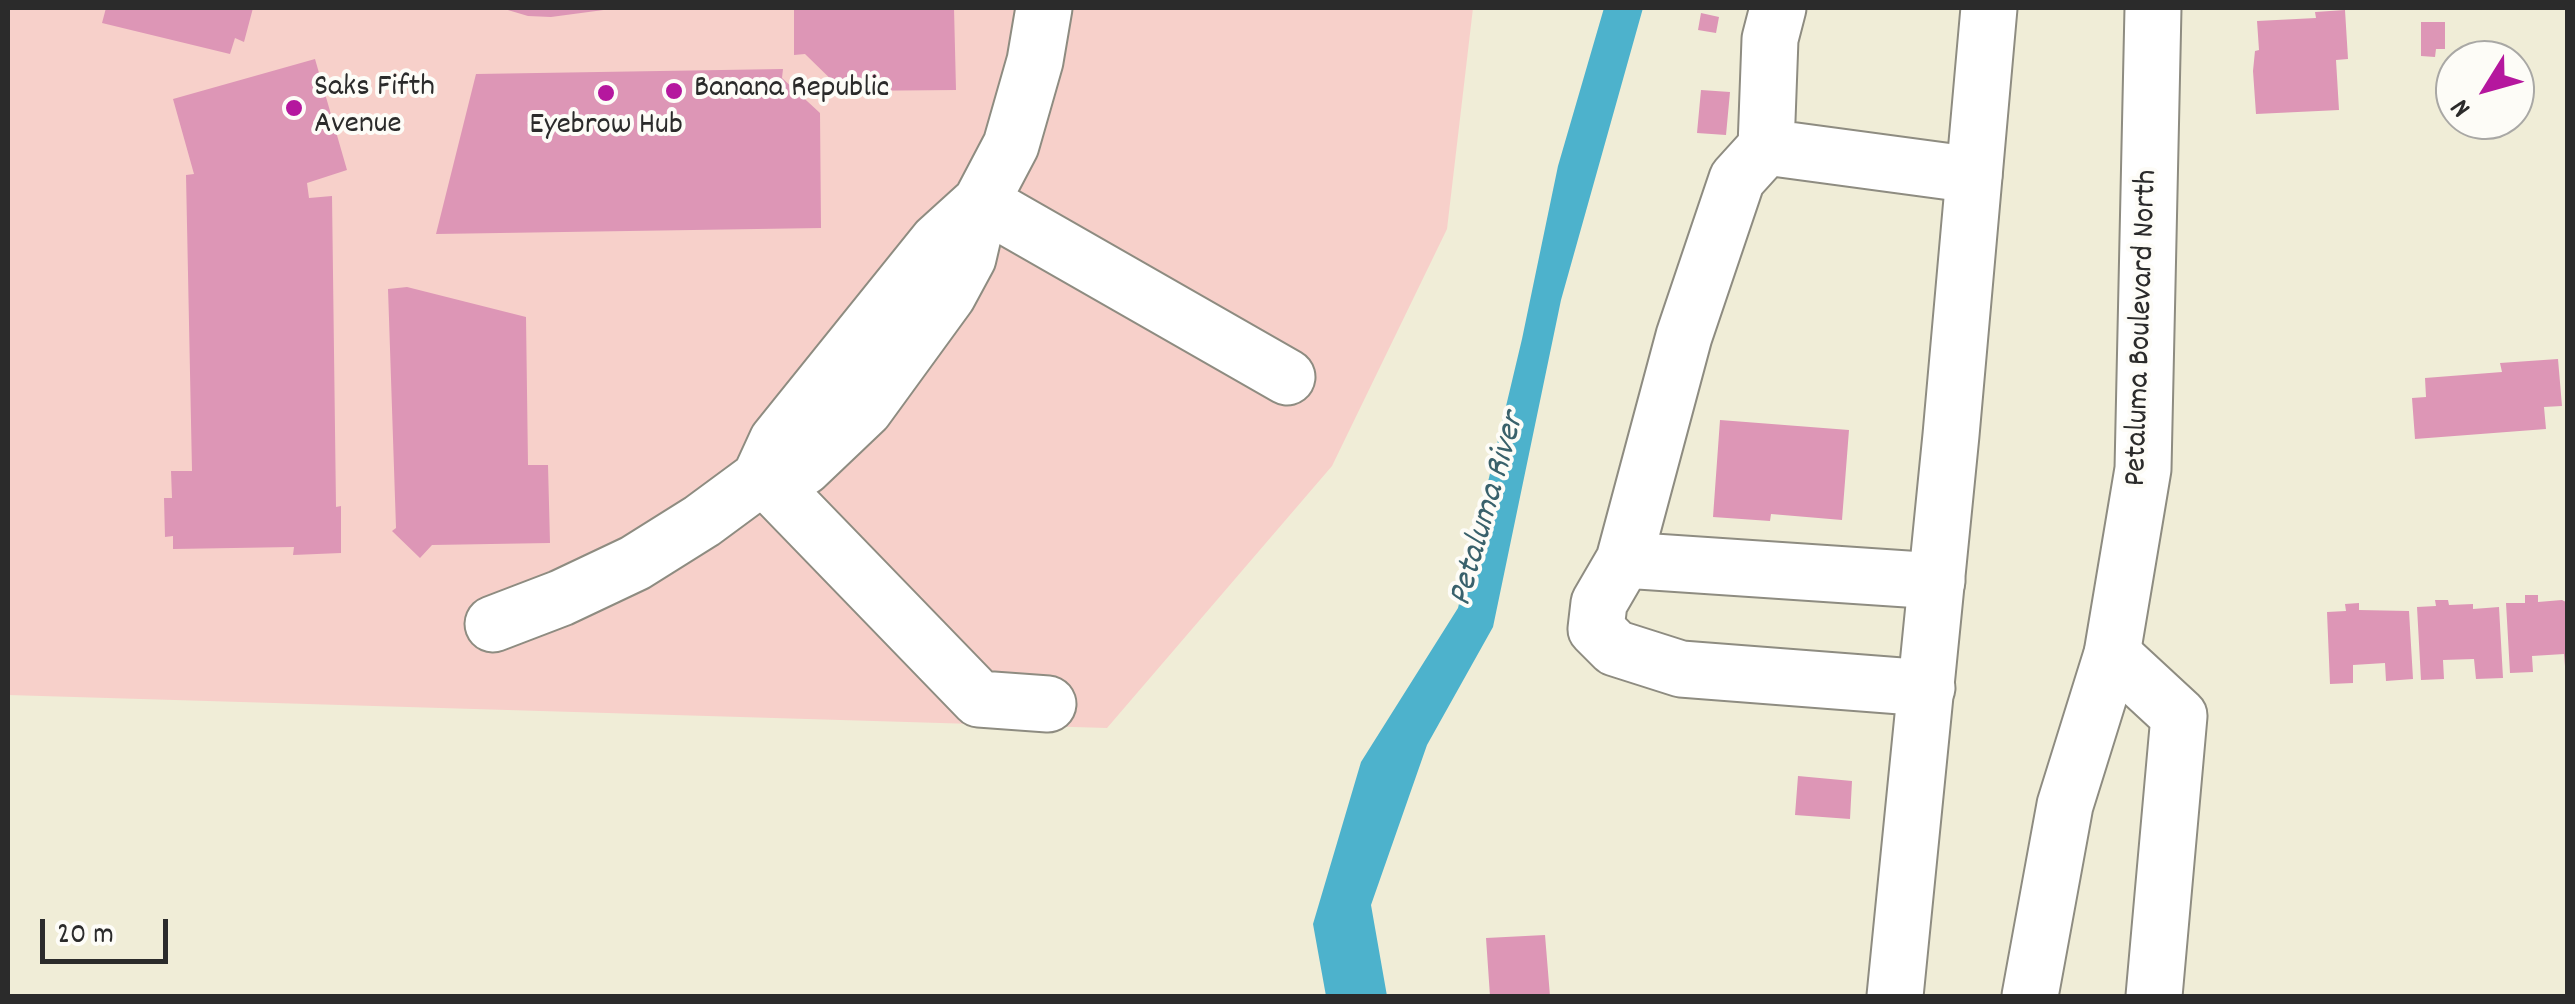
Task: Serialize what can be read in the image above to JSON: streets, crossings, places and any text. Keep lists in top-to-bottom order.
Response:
{
  "streets": {
    "main road": ["Petaluma Boulevard North"]
  },
  "water": ["Petaluma River"],
  "places": ["Banana Republic", "Eyebrow Hub", "Saks Fifth Avenue"],
  "scale_bar": "20 m",
  "north": "bottom left"
}
